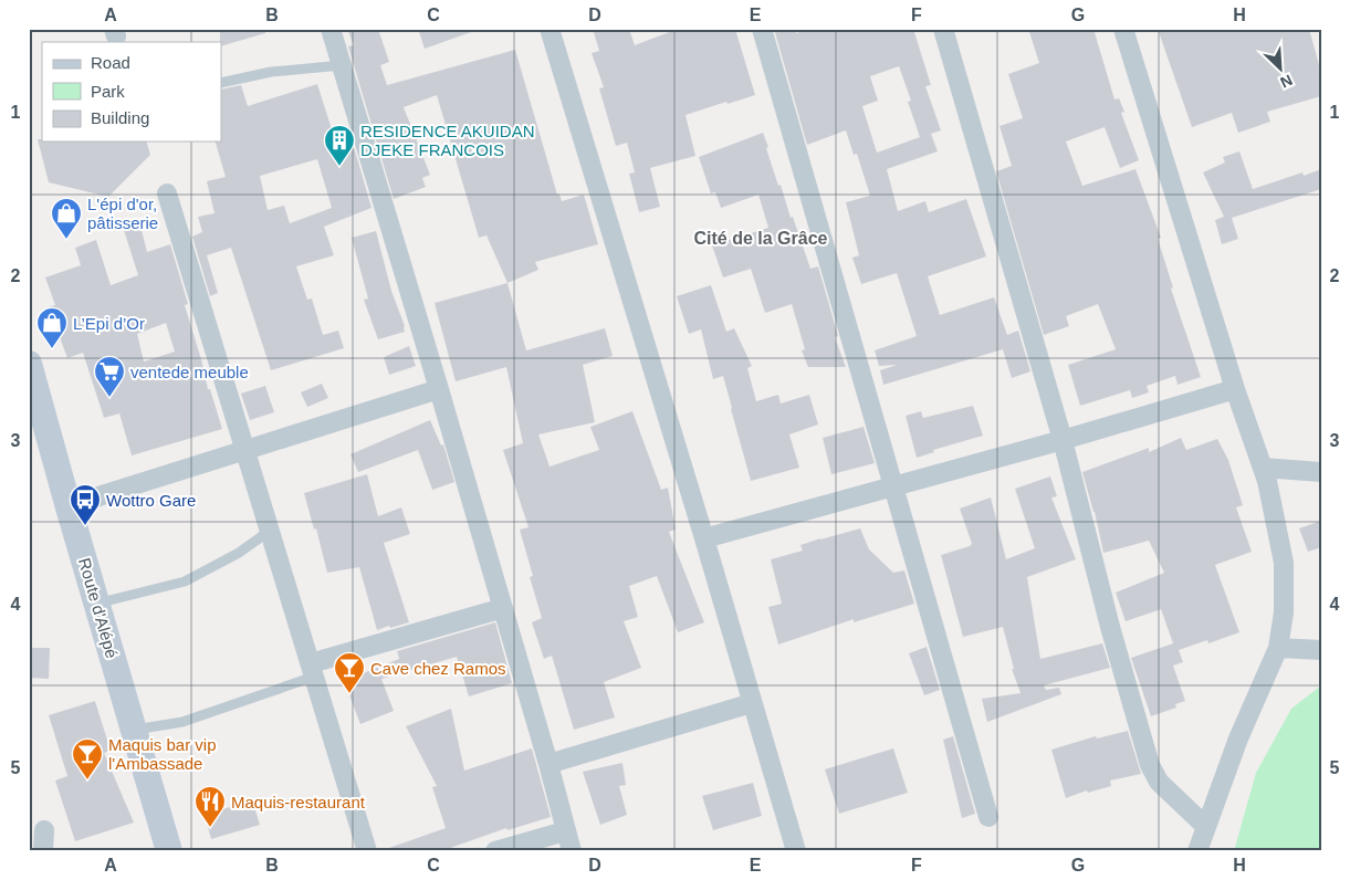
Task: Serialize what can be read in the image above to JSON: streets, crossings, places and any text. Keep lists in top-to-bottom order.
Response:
{
  "streets": {
    "main road": ["Route d'Alépé"]
  },
  "districts": ["Cité de la Grâce"],
  "places": {
    "building": ["RESIDENCE AKUIDAN DJEKE FRANCOIS"],
    "shop": ["L'épi d'or, pâtisserie", "L’Epi d’Or"],
    "supermarket": ["ventede meuble"],
    "bus stop": ["Wottro Gare"],
    "bar": ["Cave chez Ramos", "Maquis bar vip l'Ambassade"],
    "restaurant": ["Maquis-restaurant"]
  },
  "legend": ["Road", "Park", "Building"],
  "north": "bottom right",
  "grid": {
    "columns": [
      "A",
      "B",
      "C",
      "D",
      "E",
      "F",
      "G",
      "H"
    ],
    "rows": [
      "1",
      "2",
      "3",
      "4",
      "5"
    ]
  }
}
